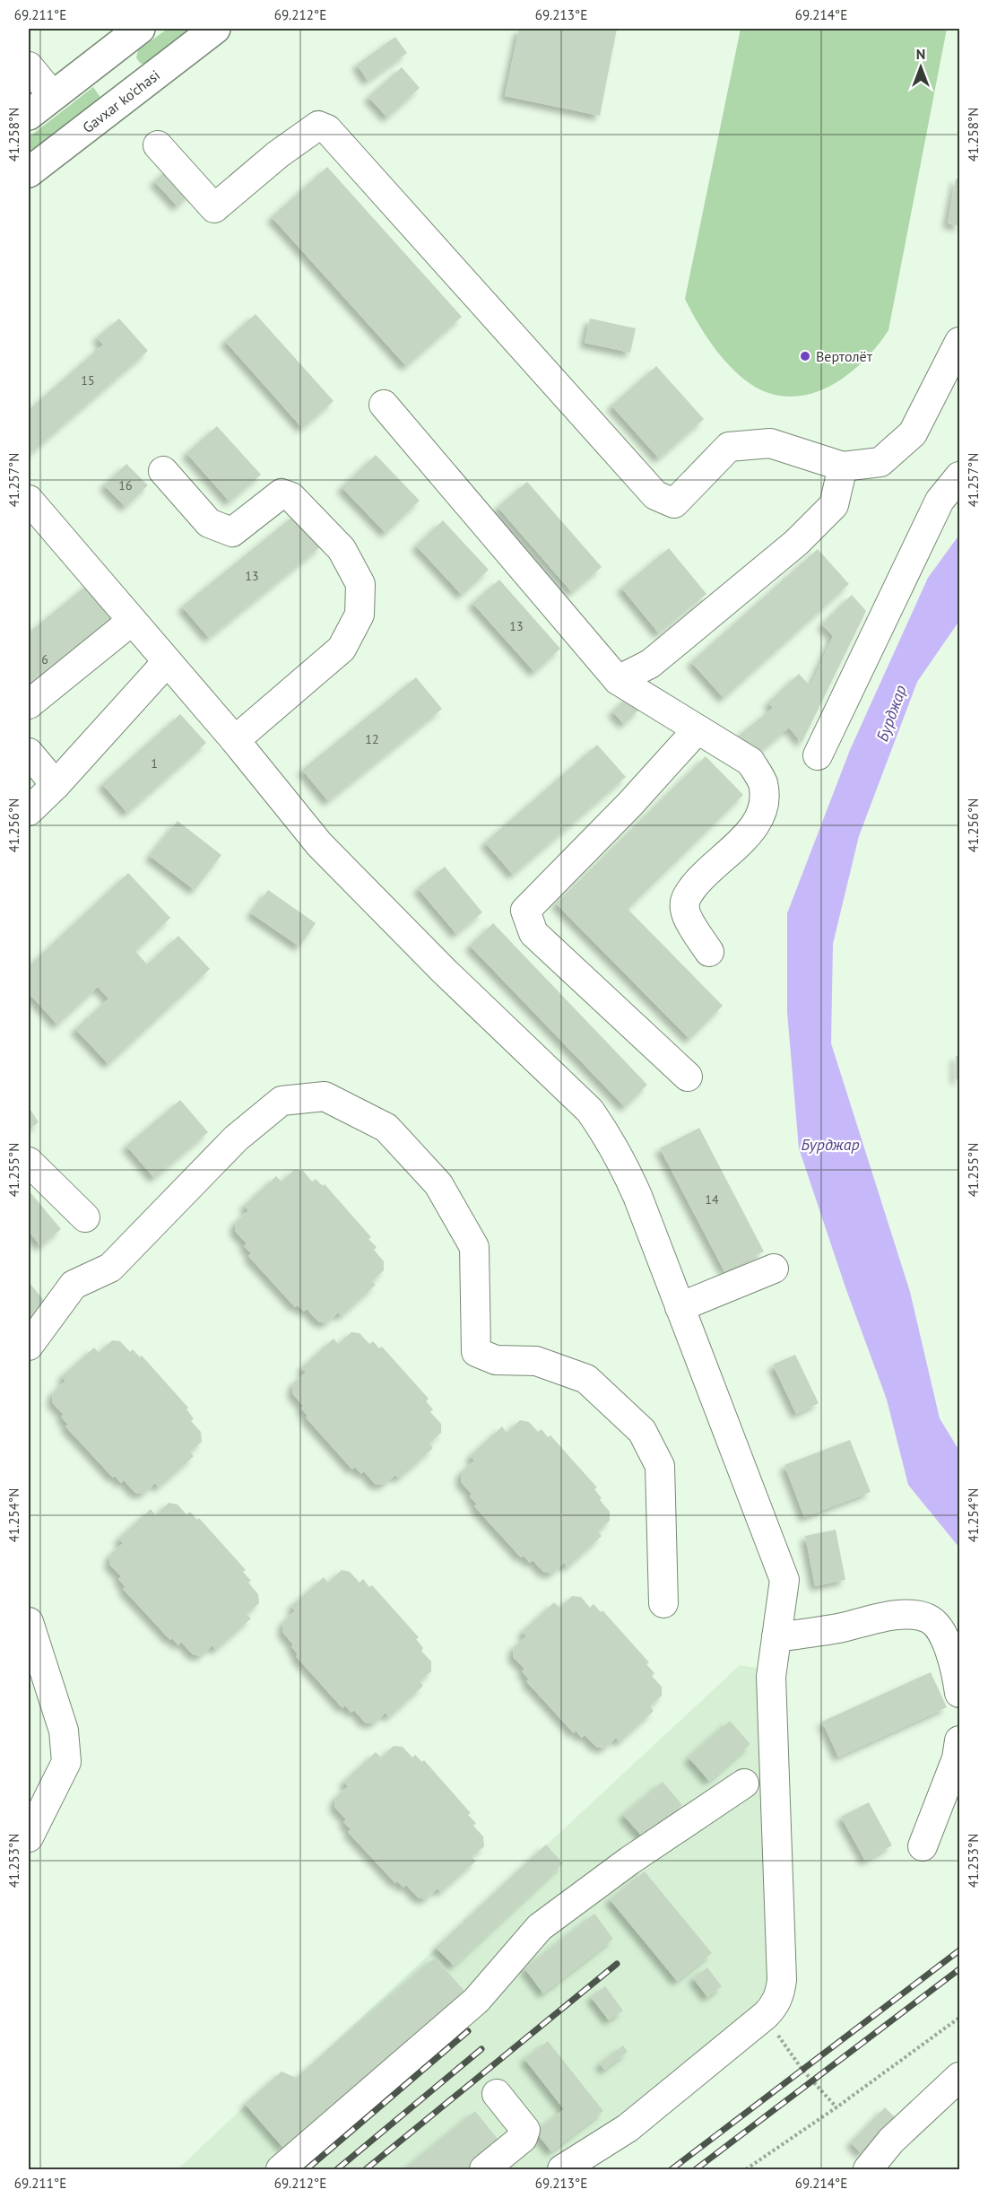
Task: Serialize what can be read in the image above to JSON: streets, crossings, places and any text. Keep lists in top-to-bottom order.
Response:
{
  "streets": {
    "main road": ["Gavxar ko'chasi"]
  },
  "water": ["Бурджар"],
  "places": ["Вертолёт"],
  "house_numbers": [
    "15",
    "16",
    "13",
    "13",
    "6",
    "12",
    "1",
    "14"
  ],
  "north": "top",
  "coordinates": [
    "69.211°E",
    "69.212°E",
    "69.213°E",
    "69.214°E",
    "41.258°N",
    "41.257°N",
    "41.256°N",
    "41.255°N",
    "41.254°N",
    "41.253°N"
  ]
}
